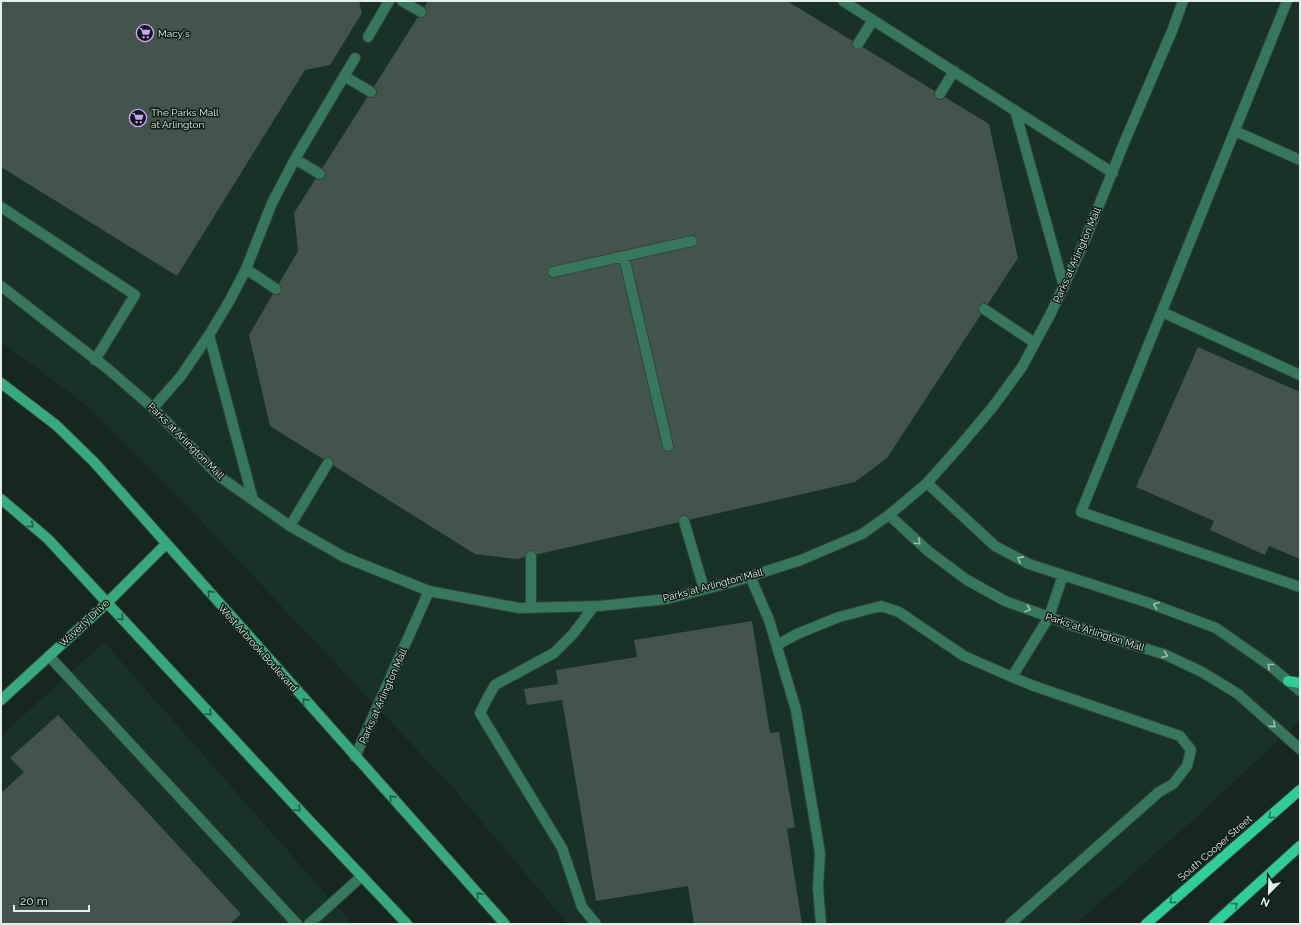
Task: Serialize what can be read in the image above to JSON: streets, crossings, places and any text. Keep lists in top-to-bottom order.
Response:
{
  "streets": {
    "main road": ["South Cooper Street"],
    "street": ["Parks at Arlington Mall", "Waverly Drive", "West Arbrook Boulevard"]
  },
  "crossings": [
    ["Parks at Arlington Mall", "West Arbrook Boulevard"],
    ["Waverly Drive", "West Arbrook Boulevard"]
  ],
  "places": {
    "supermarket": ["Macy's", "The Parks Mall at Arlington"]
  },
  "scale_bar": "20 m",
  "north": "bottom left"
}
